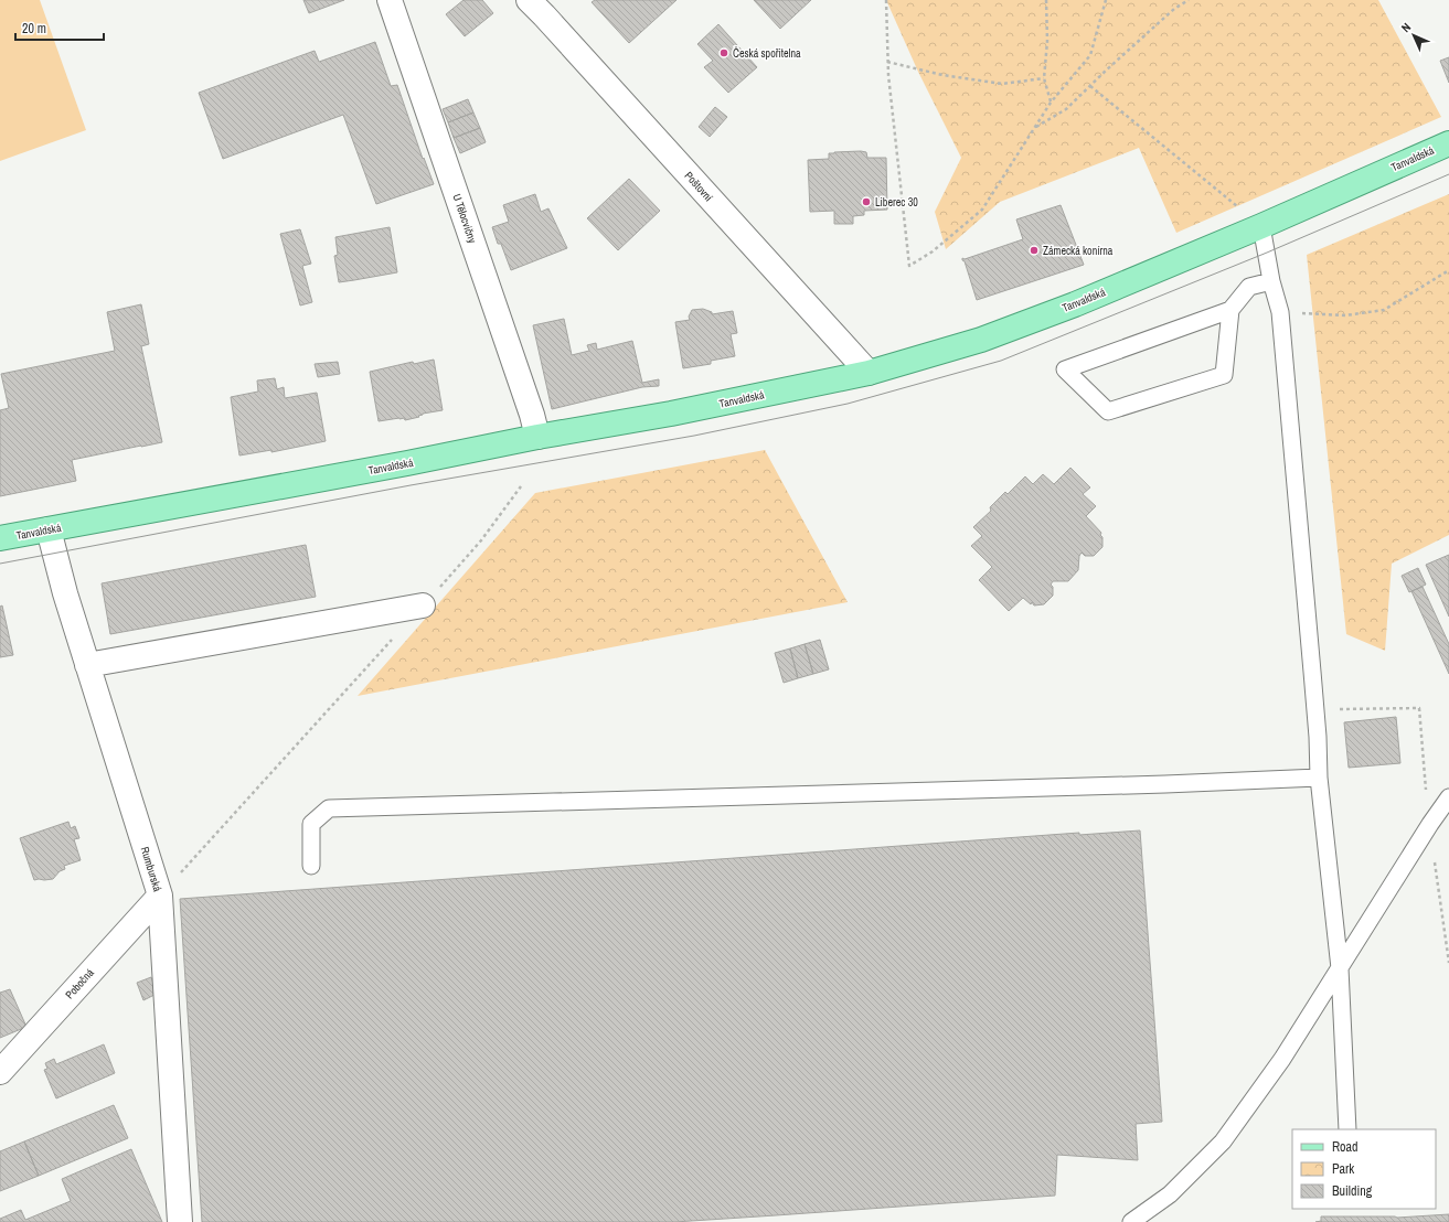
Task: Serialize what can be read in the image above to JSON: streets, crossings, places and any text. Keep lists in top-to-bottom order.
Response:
{
  "streets": {
    "main road": ["Tanvaldská"],
    "street": [
      "Poštovní",
      "U Tělocvičny",
      "Rumburská",
      "Pobočná"
    ]
  },
  "crossings": [
    ["Tanvaldská", "Poštovní"],
    ["Tanvaldská", "U Tělocvičny"],
    ["Tanvaldská", "Rumburská"],
    ["Rumburská", "Pobočná"]
  ],
  "places": ["Česká spořitelna", "Liberec 30", "Zámecká konírna"],
  "legend": ["Road", "Park", "Building"],
  "scale_bar": "20 m",
  "north": "top left"
}
